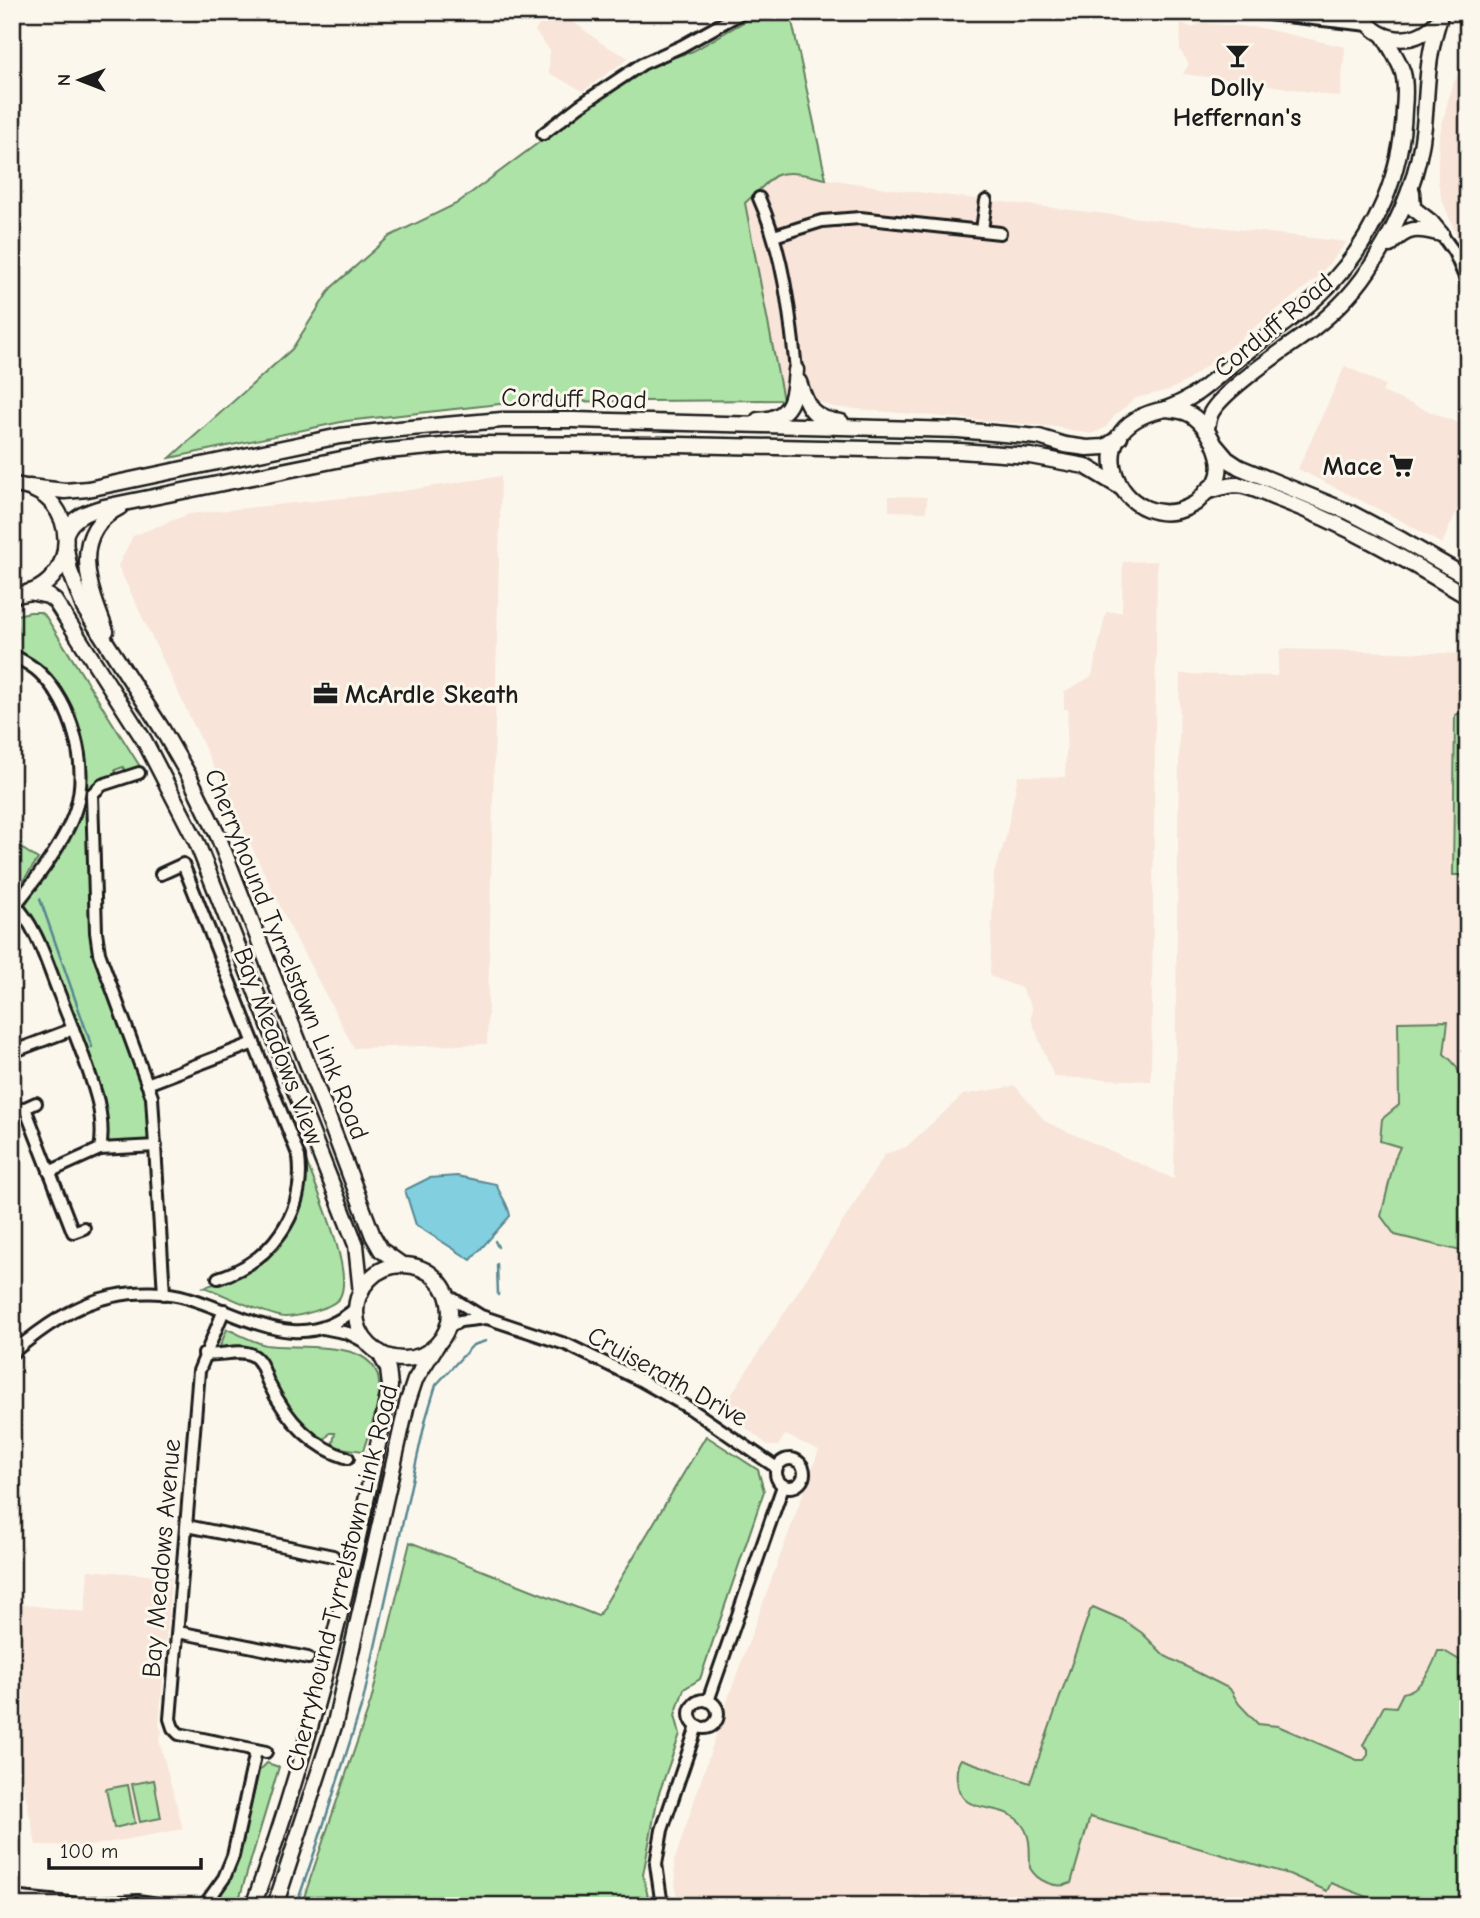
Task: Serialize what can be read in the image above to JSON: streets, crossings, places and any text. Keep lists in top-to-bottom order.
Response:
{
  "streets": {
    "street": [
      "Corduff Road",
      "Cherryhound Tyrrelstown Link Road",
      "Bay Meadows View",
      "Cruiserath Drive",
      "Bay Meadows Avenue"
    ]
  },
  "crossings": [
    ["Corduff Road", "Cherryhound Tyrrelstown Link Road"],
    ["Cherryhound Tyrrelstown Link Road", "Cruiserath Drive"]
  ],
  "places": {
    "bar": ["Dolly Heffernan's"],
    "supermarket": ["Mace"],
    "office": ["McArdle Skeath"]
  },
  "scale_bar": "100 m",
  "north": "left"
}
